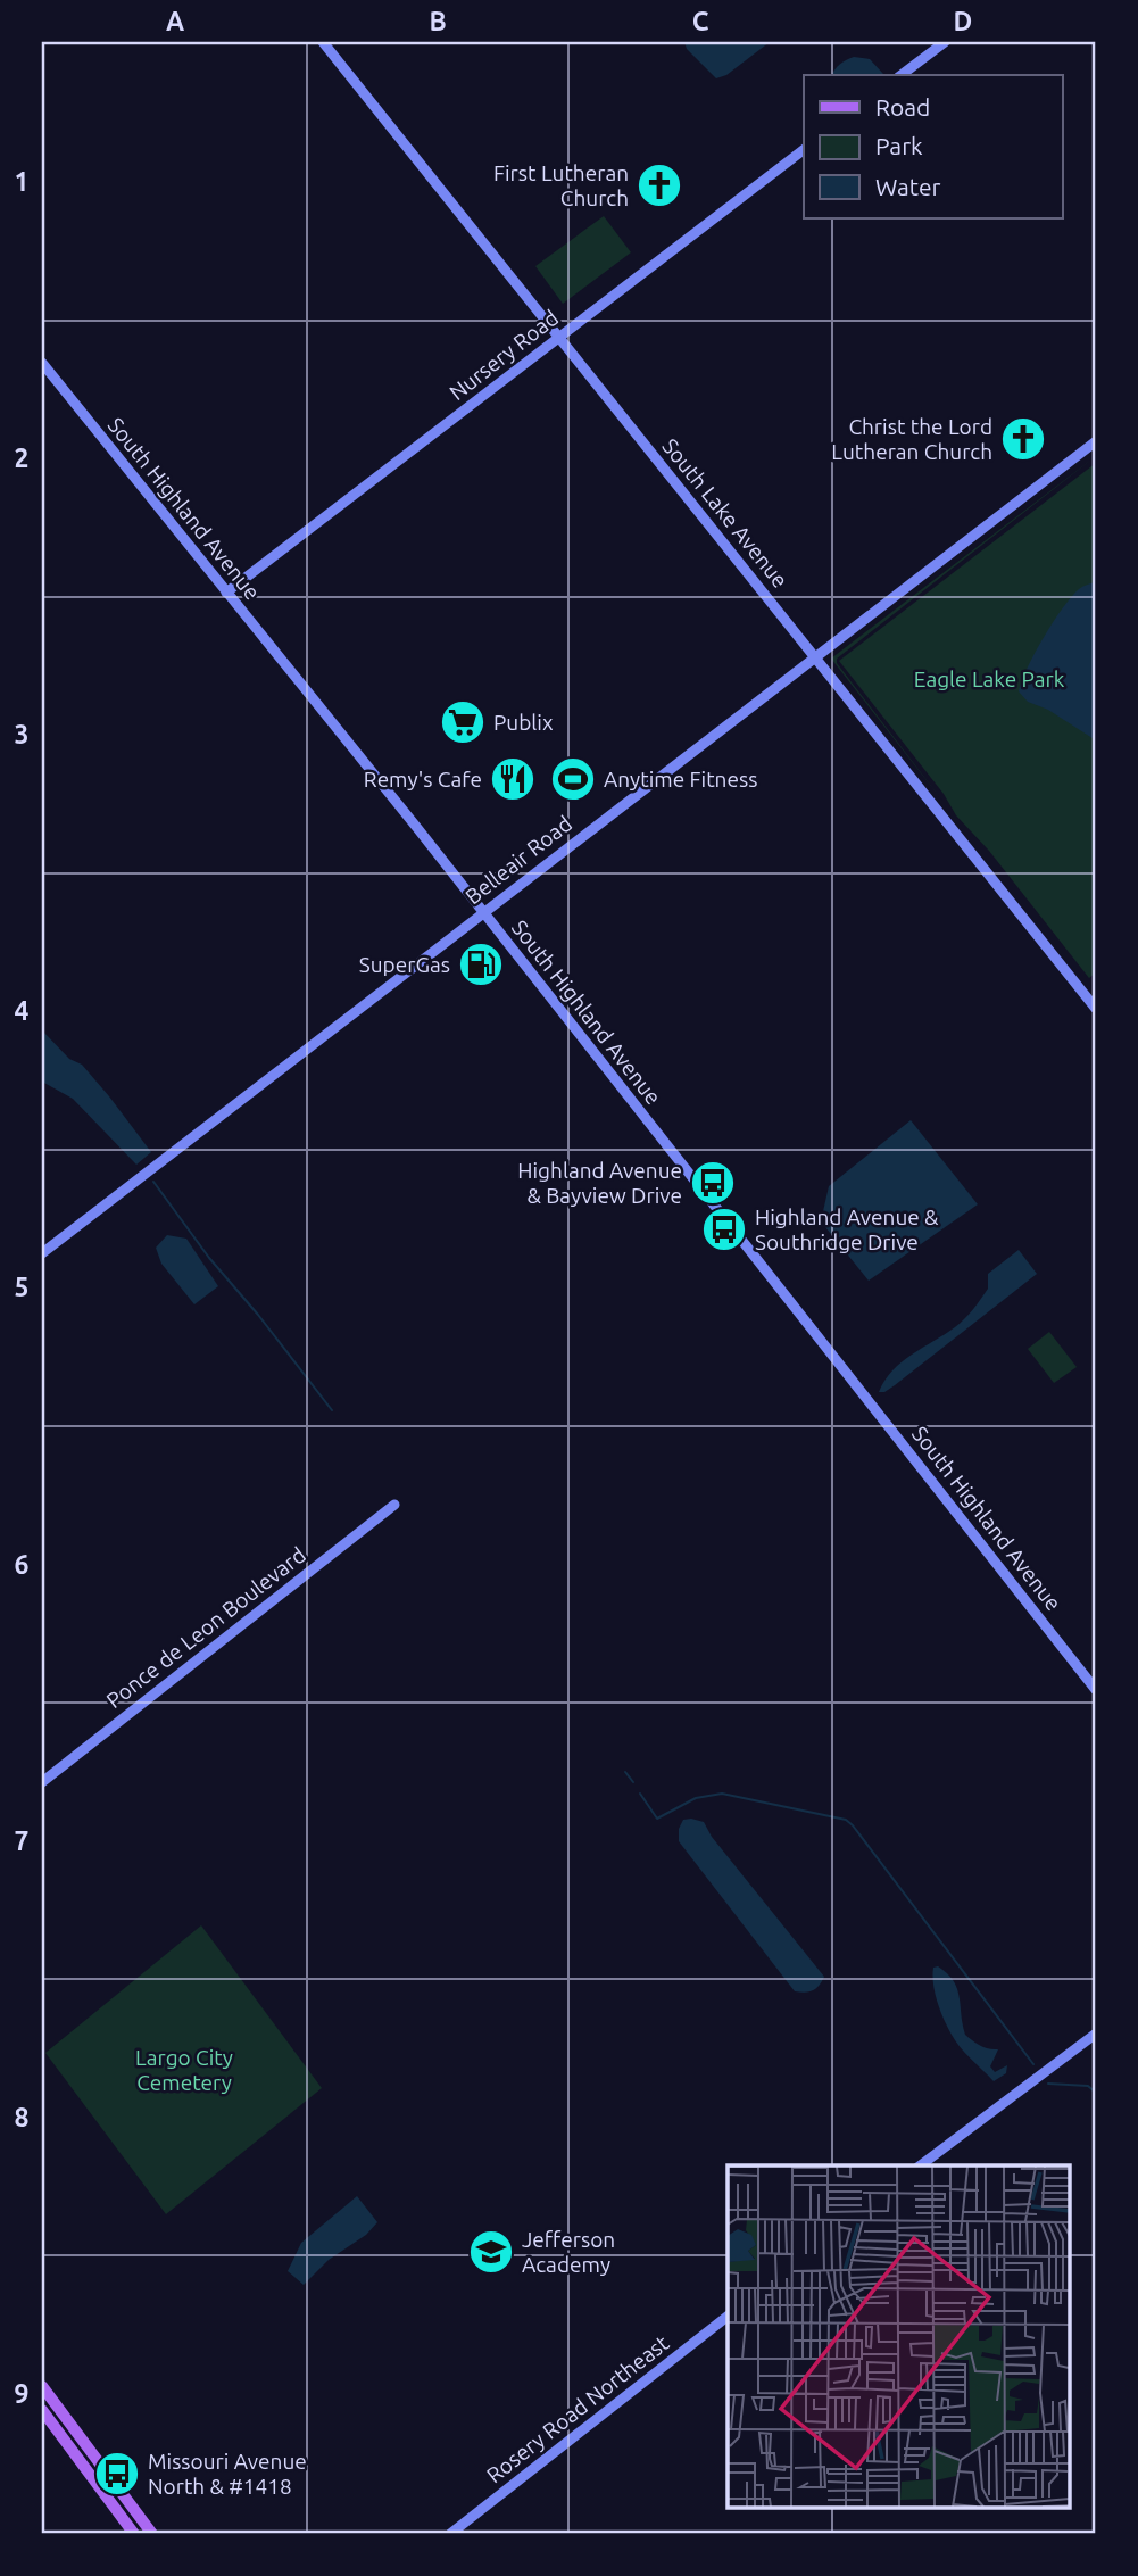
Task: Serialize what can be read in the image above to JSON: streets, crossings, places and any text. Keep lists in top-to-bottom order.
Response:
{
  "streets": {
    "street": [
      "Nursery Road",
      "South Highland Avenue",
      "South Lake Avenue",
      "Belleair Road",
      "Ponce de Leon Boulevard",
      "Rosery Road Northeast"
    ]
  },
  "crossings": [
    ["Nursery Road", "South Highland Avenue"],
    ["Nursery Road", "South Lake Avenue"],
    ["South Highland Avenue", "Belleair Road"],
    ["South Lake Avenue", "Belleair Road"]
  ],
  "parks": ["Eagle Lake Park", "Largo City Cemetery"],
  "places": {
    "church": ["First Lutheran Church", "Christ the Lord Lutheran Church"],
    "supermarket": ["Publix"],
    "restaurant": ["Remy's Cafe"],
    "sports": ["Anytime Fitness"],
    "fuel station": ["SuperGas"],
    "bus stop": ["Highland Avenue & Bayview Drive", "Highland Avenue & Southridge Drive", "Missouri Avenue North & #1418"],
    "school or university": ["Jefferson Academy"]
  },
  "legend": ["Road", "Park", "Water"],
  "grid": {
    "columns": [
      "A",
      "B",
      "C",
      "D"
    ],
    "rows": [
      "1",
      "2",
      "3",
      "4",
      "5",
      "6",
      "7",
      "8",
      "9"
    ]
  }
}
